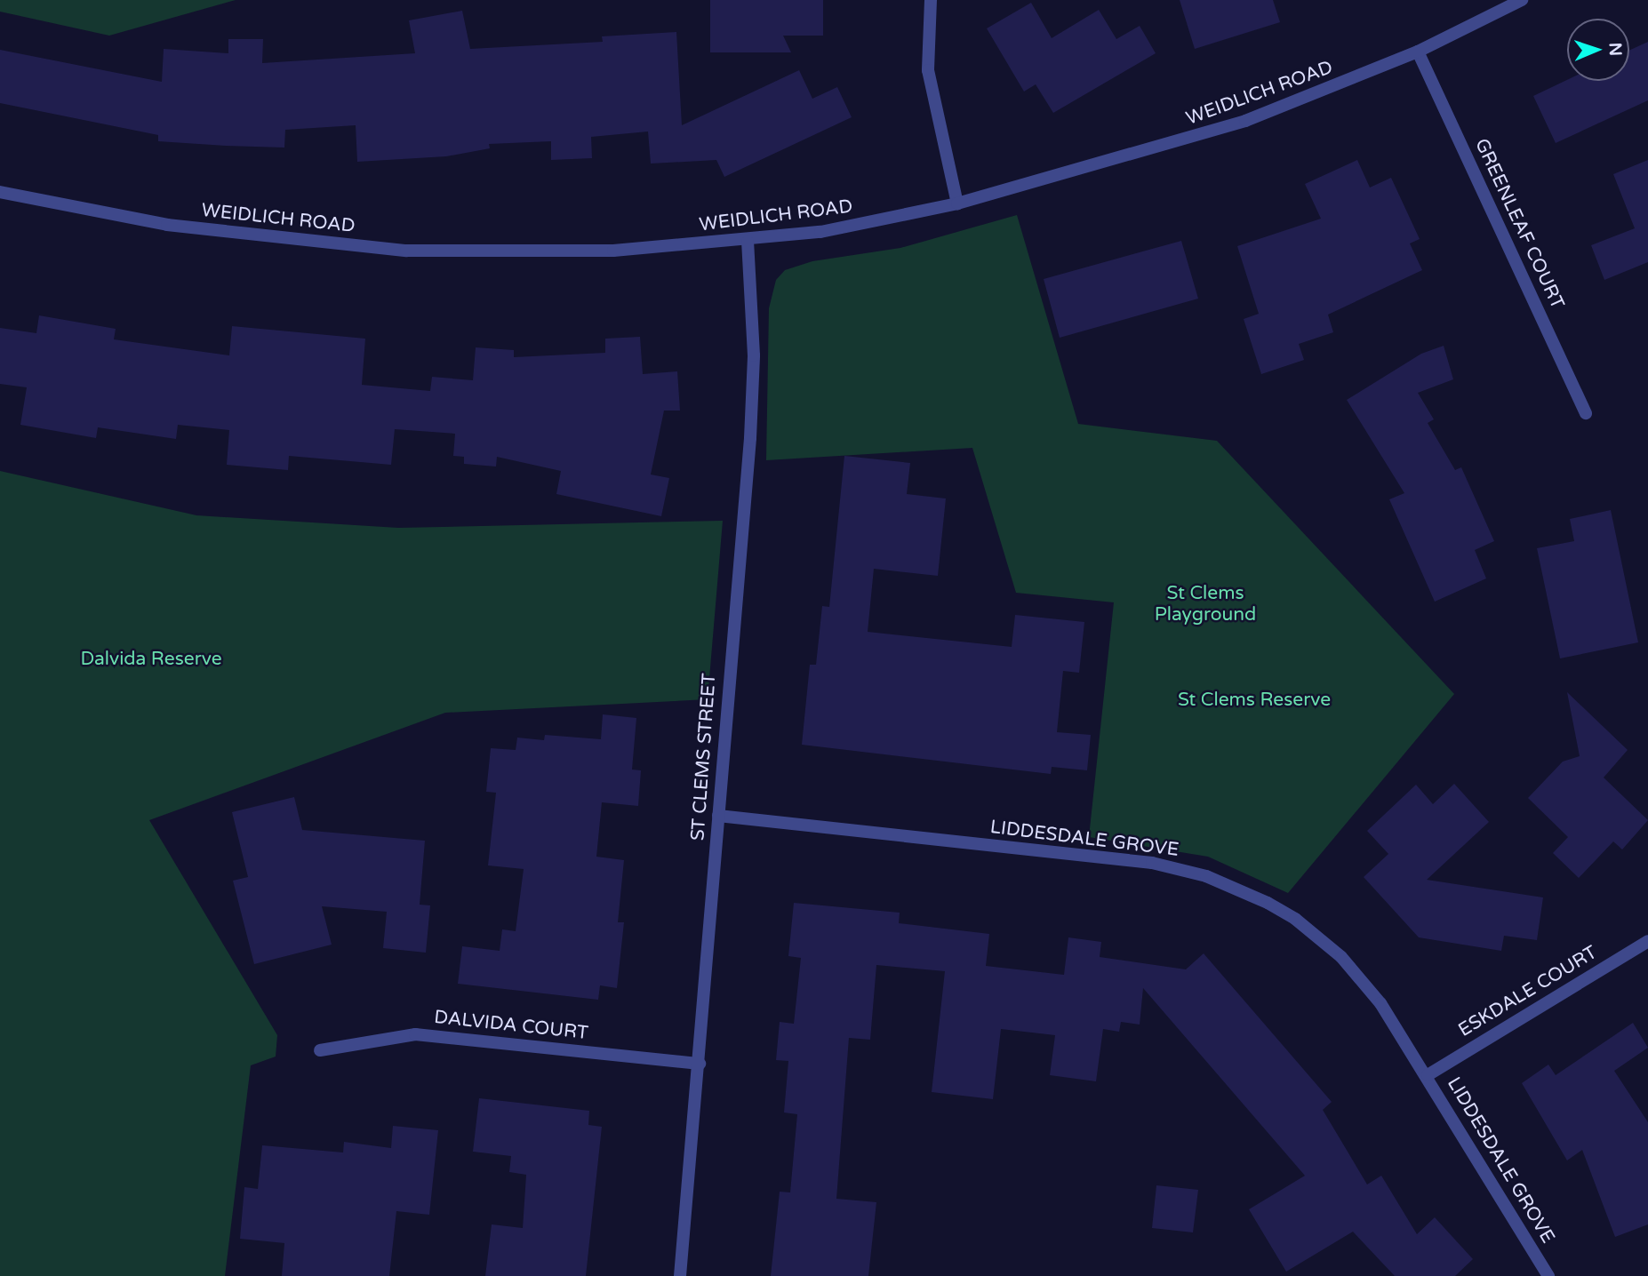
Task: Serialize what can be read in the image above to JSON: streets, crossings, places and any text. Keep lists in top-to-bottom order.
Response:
{
  "streets": {
    "street": [
      "WEIDLICH ROAD",
      "GREENLEAF COURT",
      "ST CLEMS STREET",
      "LIDDESDALE GROVE",
      "ESKDALE COURT",
      "DALVIDA COURT"
    ]
  },
  "crossings": [
    ["WEIDLICH ROAD", "GREENLEAF COURT"],
    ["WEIDLICH ROAD", "ST CLEMS STREET"],
    ["ST CLEMS STREET", "LIDDESDALE GROVE"],
    ["ST CLEMS STREET", "DALVIDA COURT"],
    ["LIDDESDALE GROVE", "ESKDALE COURT"]
  ],
  "parks": ["St Clems Playground", "Dalvida Reserve", "St Clems Reserve"],
  "north": "right"
}
